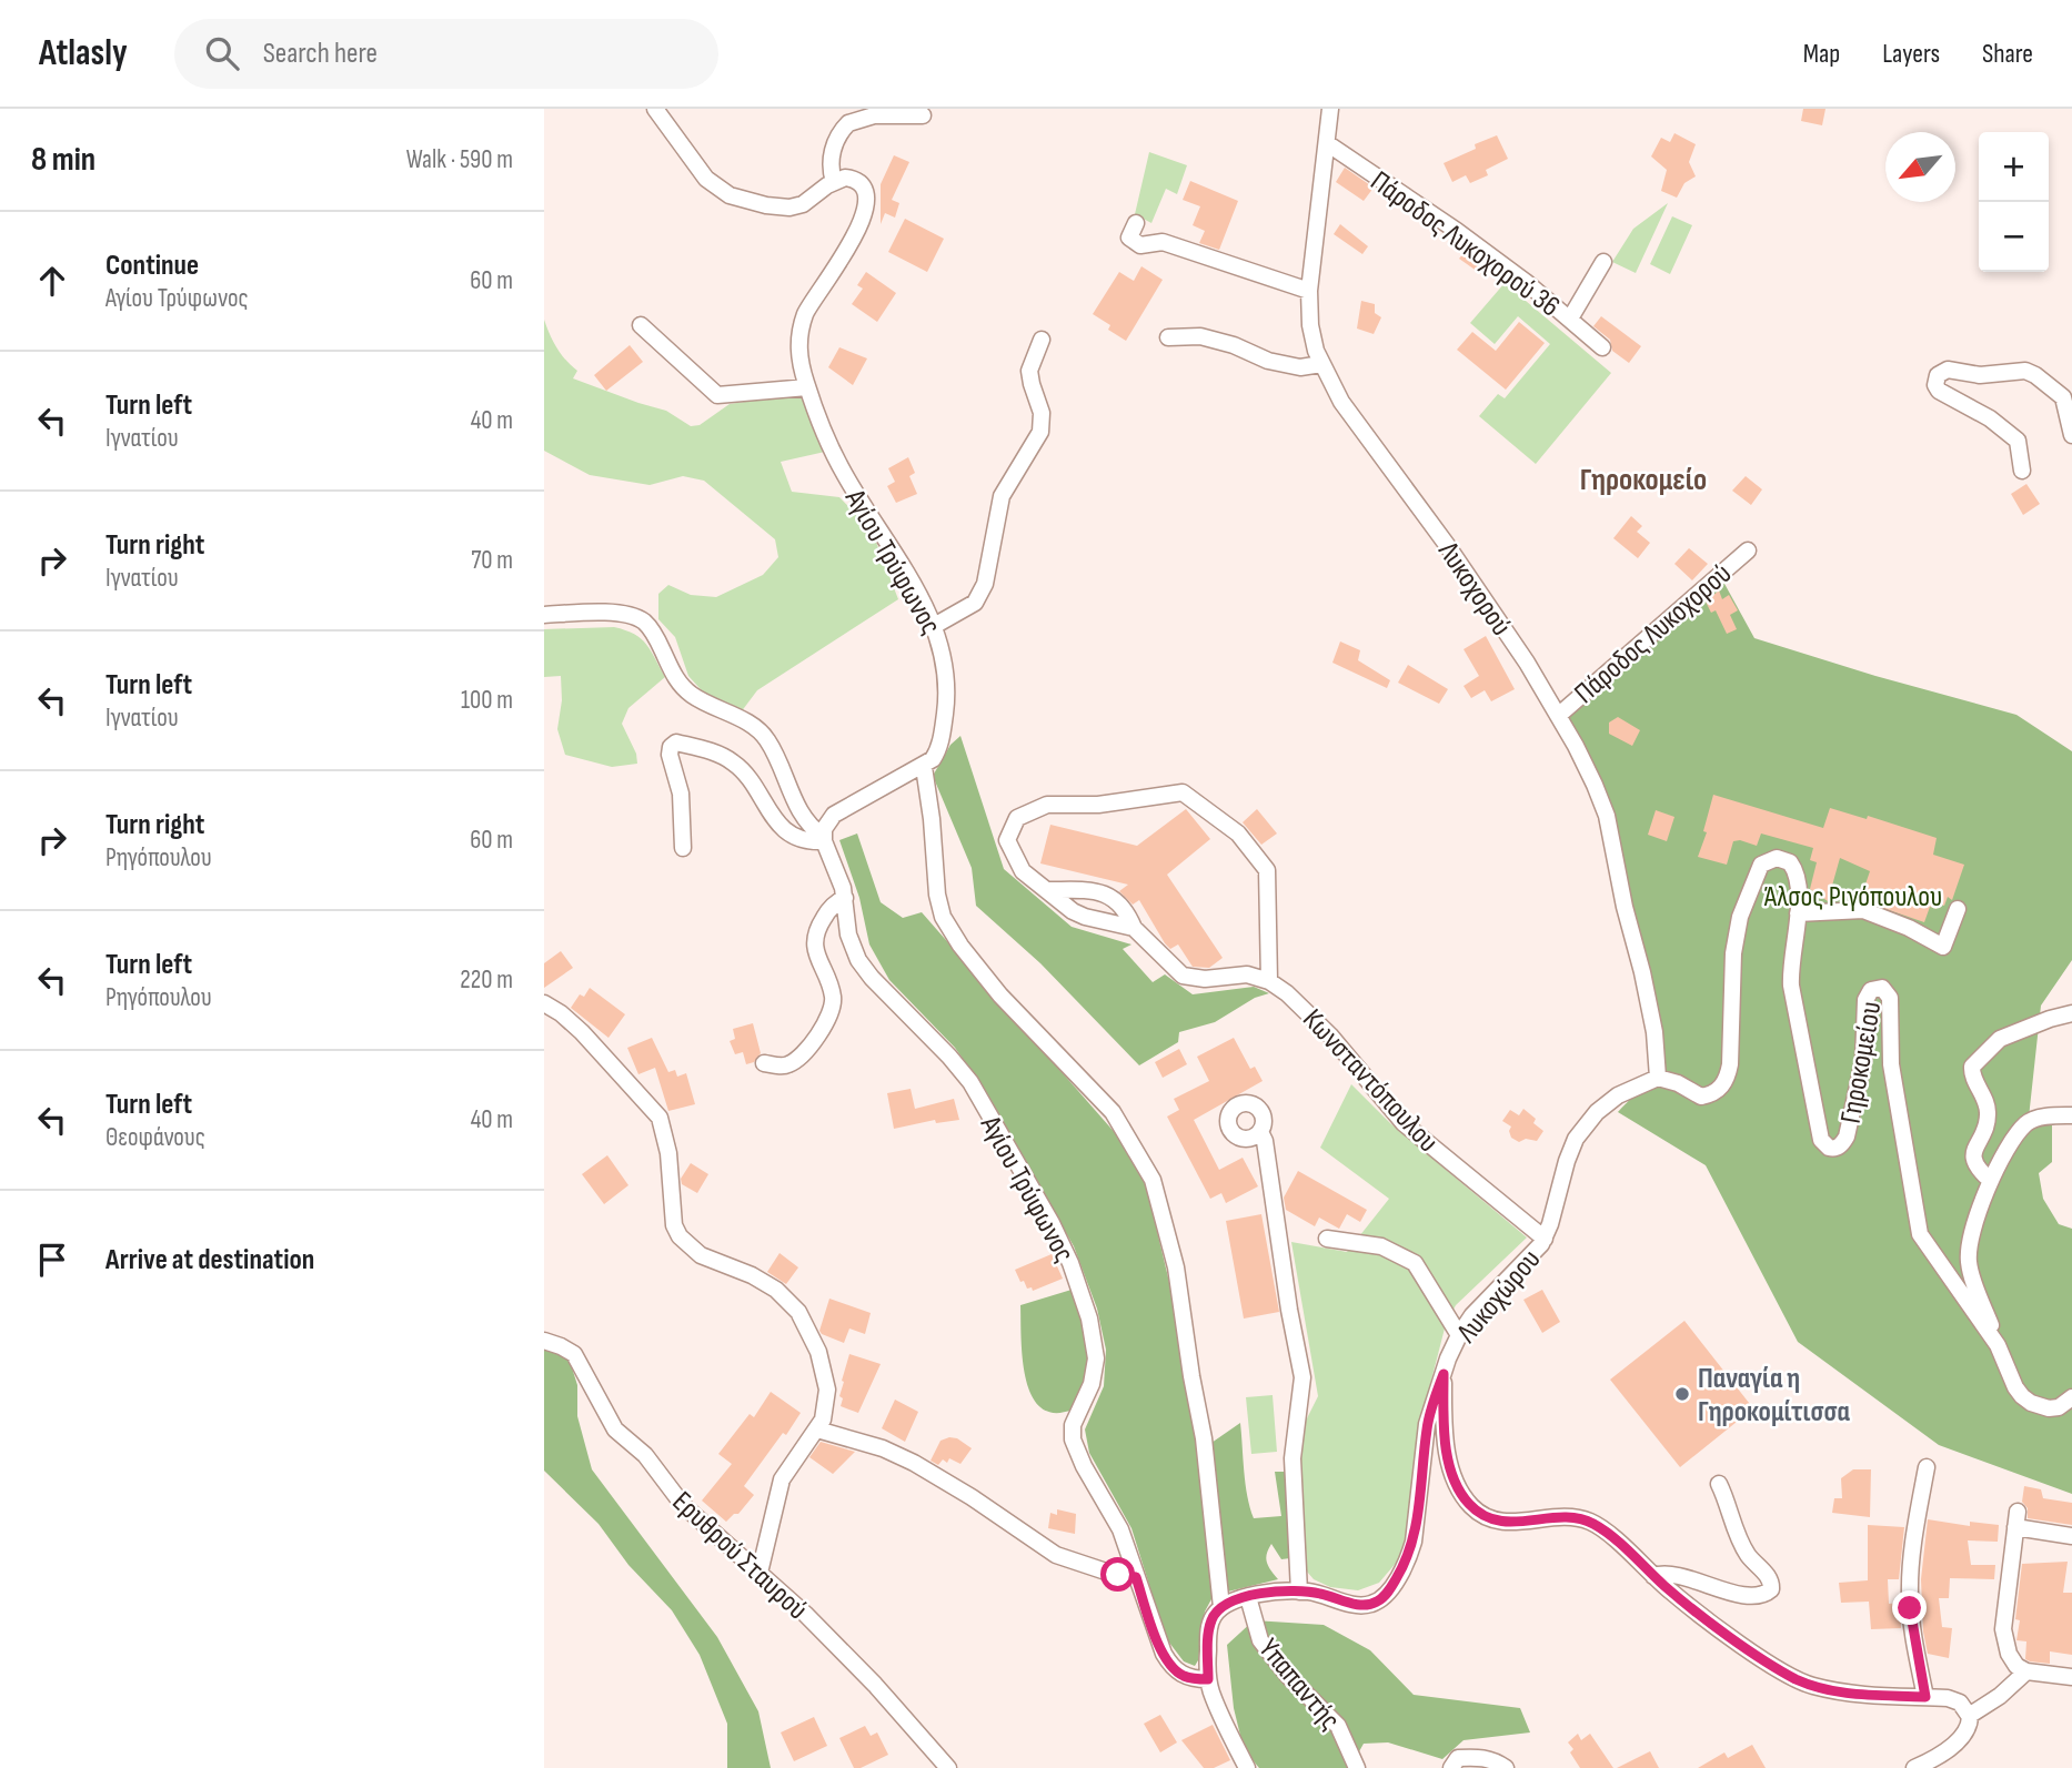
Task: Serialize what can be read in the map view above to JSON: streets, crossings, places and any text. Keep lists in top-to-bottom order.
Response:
{
  "streets": {
    "street": [
      "Πάροδος Λυκοχορού 36",
      "Αγίου Τρύφωνος",
      "Λυκοχορού",
      "Πάροδος Λυκοχορού",
      "Γηροκομείου",
      "Κωνσταντόπουλου",
      "Λυκοχώρου",
      "Ερυθρού Σταυρού",
      "Υπαπαντής"
    ]
  },
  "crossings": [
    ["Πάροδος Λυκοχορού 36", "Λυκοχορού"],
    ["Λυκοχορού", "Πάροδος Λυκοχορού"],
    ["Λυκοχορού", "Γηροκομείου"],
    ["Λυκοχορού", "Λυκοχώρου"],
    ["Γηροκομείου", "Λυκοχώρου"],
    ["Κωνσταντόπουλου", "Λυκοχώρου"],
    ["Λυκοχώρου", "Υπαπαντής"]
  ],
  "districts": ["Γηροκομείο"],
  "parks": ["Άλσος Ριγόπουλου"],
  "places": ["Παναγία η Γηροκομίτισσα"],
  "north": "bottom left",
  "page": {
    "header": "Atlasly",
    "search": "Search here",
    "nav": ["Map", "Layers", "Share"],
    "heading": ["8 min", "Walk · 590 m"],
    "map_buttons": ["+", "−"],
    "list": [
      ["Continue", "Αγίου Τρύφωνος", "60 m"],
      ["Turn left", "Ιγνατίου", "40 m"],
      ["Turn right", "Ιγνατίου", "70 m"],
      ["Turn left", "Ιγνατίου", "100 m"],
      ["Turn right", "Ρηγόπουλου", "60 m"],
      ["Turn left", "Ρηγόπουλου", "220 m"],
      ["Turn left", "Θεοφάνους", "40 m"],
      "Arrive at destination"
    ]
  }
}
